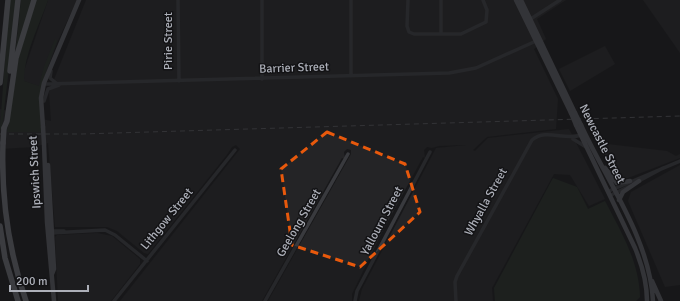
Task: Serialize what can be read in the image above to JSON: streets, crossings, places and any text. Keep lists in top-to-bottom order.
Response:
{
  "streets": {
    "main road": ["Newcastle Street", "Ipswich Street"],
    "street": [
      "Pirie Street",
      "Barrier Street",
      "Whyalla Street",
      "Lithgow Street",
      "Yallourn Street",
      "Geelong Street"
    ]
  },
  "crossings": [
    ["Pirie Street", "Barrier Street"],
    ["Barrier Street", "Newcastle Street"],
    ["Barrier Street", "Ipswich Street"],
    ["Newcastle Street", "Whyalla Street"]
  ],
  "scale_bar": "200 m"
}
